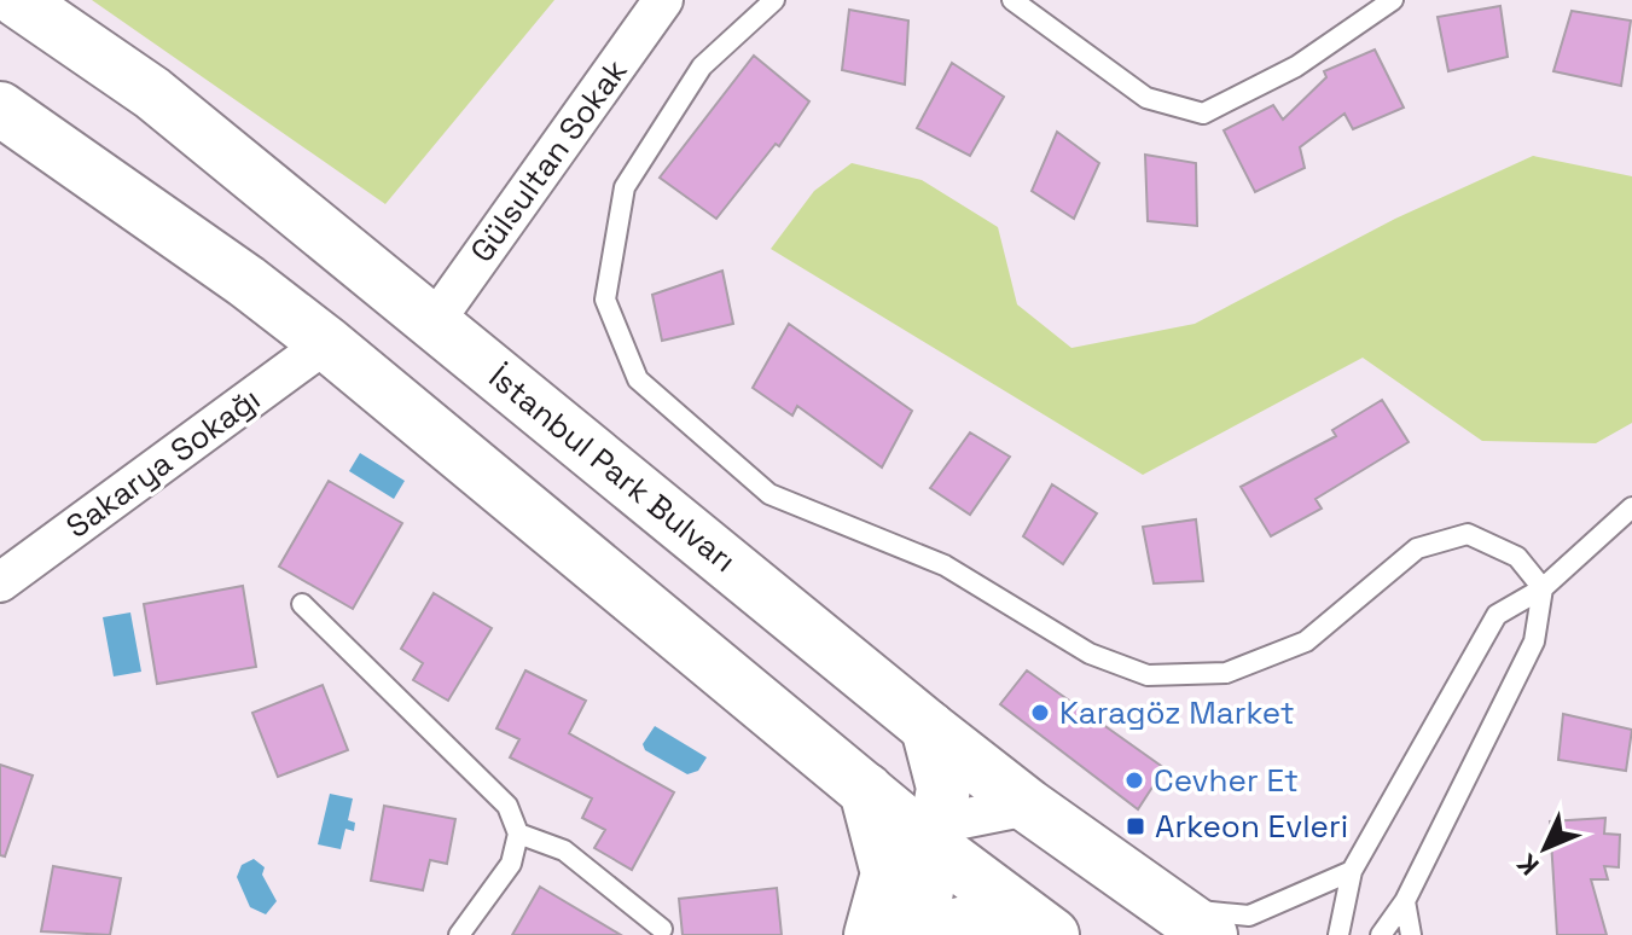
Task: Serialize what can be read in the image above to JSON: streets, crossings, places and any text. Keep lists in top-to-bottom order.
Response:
{
  "streets": {
    "main road": ["İstanbul Park Bulvarı"],
    "street": ["Gülsultan Sokak", "Sakarya Sokağı"]
  },
  "crossings": [
    ["Gülsultan Sokak", "İstanbul Park Bulvarı"]
  ],
  "places": {
    "other": ["Karagöz Market", "Cevher Et"],
    "transit": ["Arkeon Evleri"]
  },
  "north": "bottom left"
}
